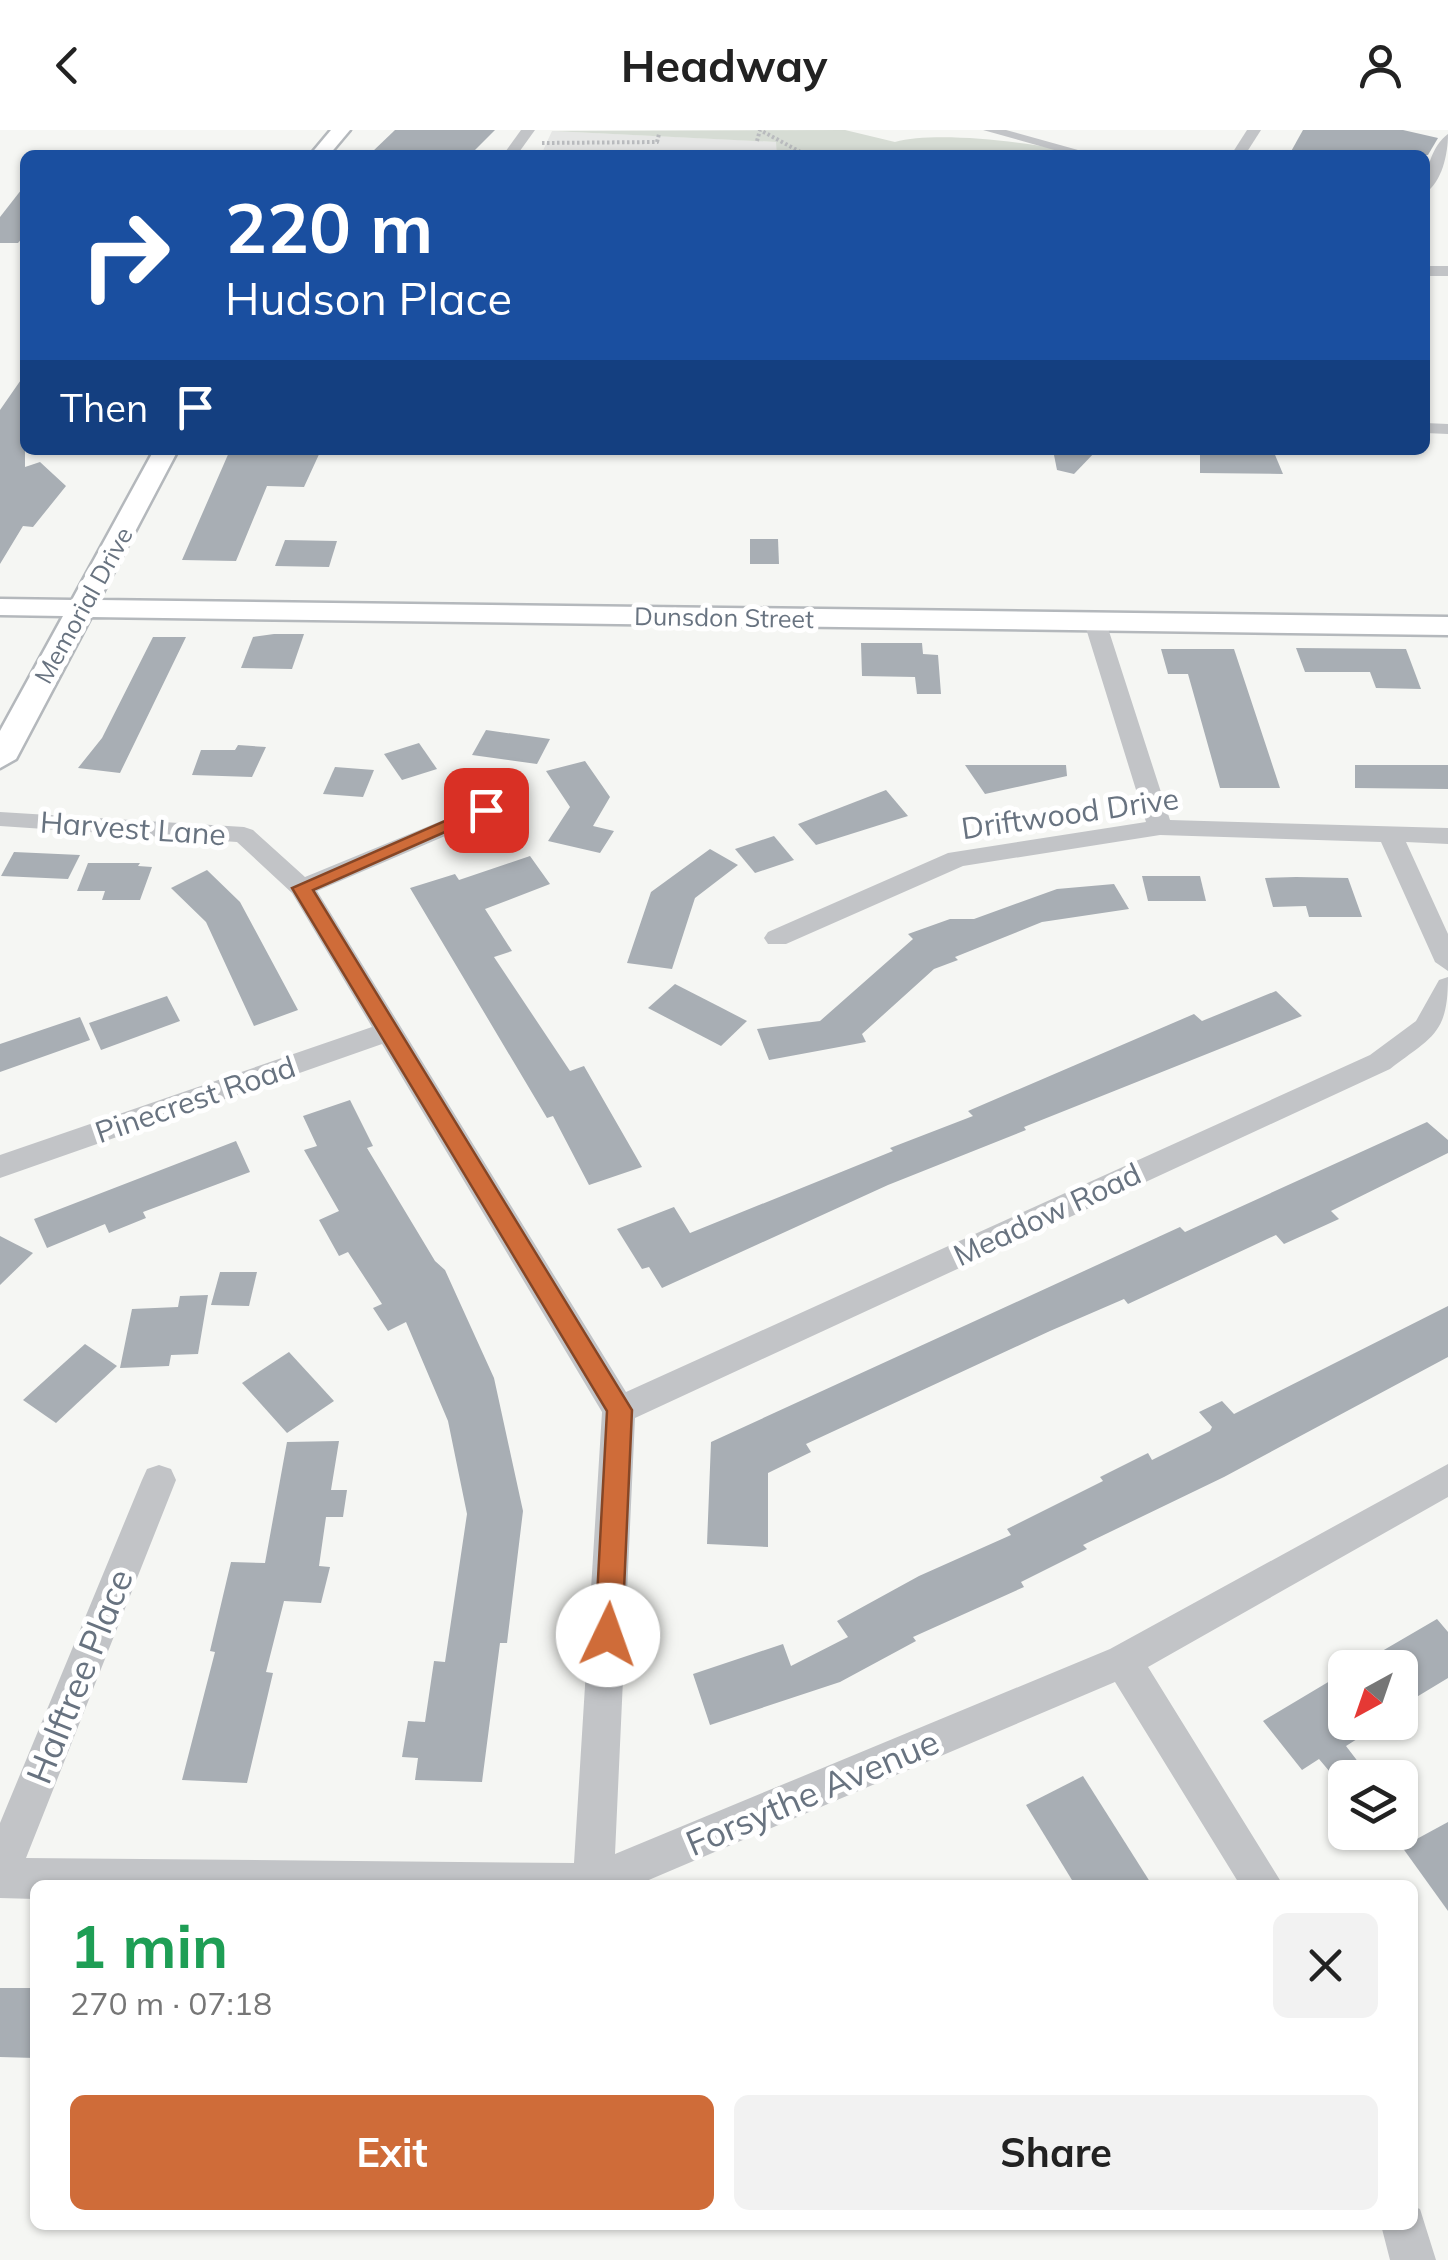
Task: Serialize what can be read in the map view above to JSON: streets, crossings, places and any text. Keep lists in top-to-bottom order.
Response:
{
  "streets": {
    "main road": ["Memorial Drive", "Dunsdon Street"],
    "street": [
      "Driftwood Drive",
      "Harvest Lane",
      "Pinecrest Road",
      "Meadow Road",
      "Halftree Place",
      "Forsythe Avenue"
    ]
  },
  "crossings": [
    ["Memorial Drive", "Dunsdon Street"],
    ["Harvest Lane", "Pinecrest Road"],
    ["Harvest Lane", "Meadow Road"],
    ["Halftree Place", "Forsythe Avenue"]
  ],
  "north": "bottom left",
  "page": {
    "header": "Headway",
    "turn": ["220 m", "Hudson Place"],
    "then": "Then",
    "heading": ["1 min", "270 m · 07:18"],
    "buttons": ["Exit", "Share"]
  }
}
